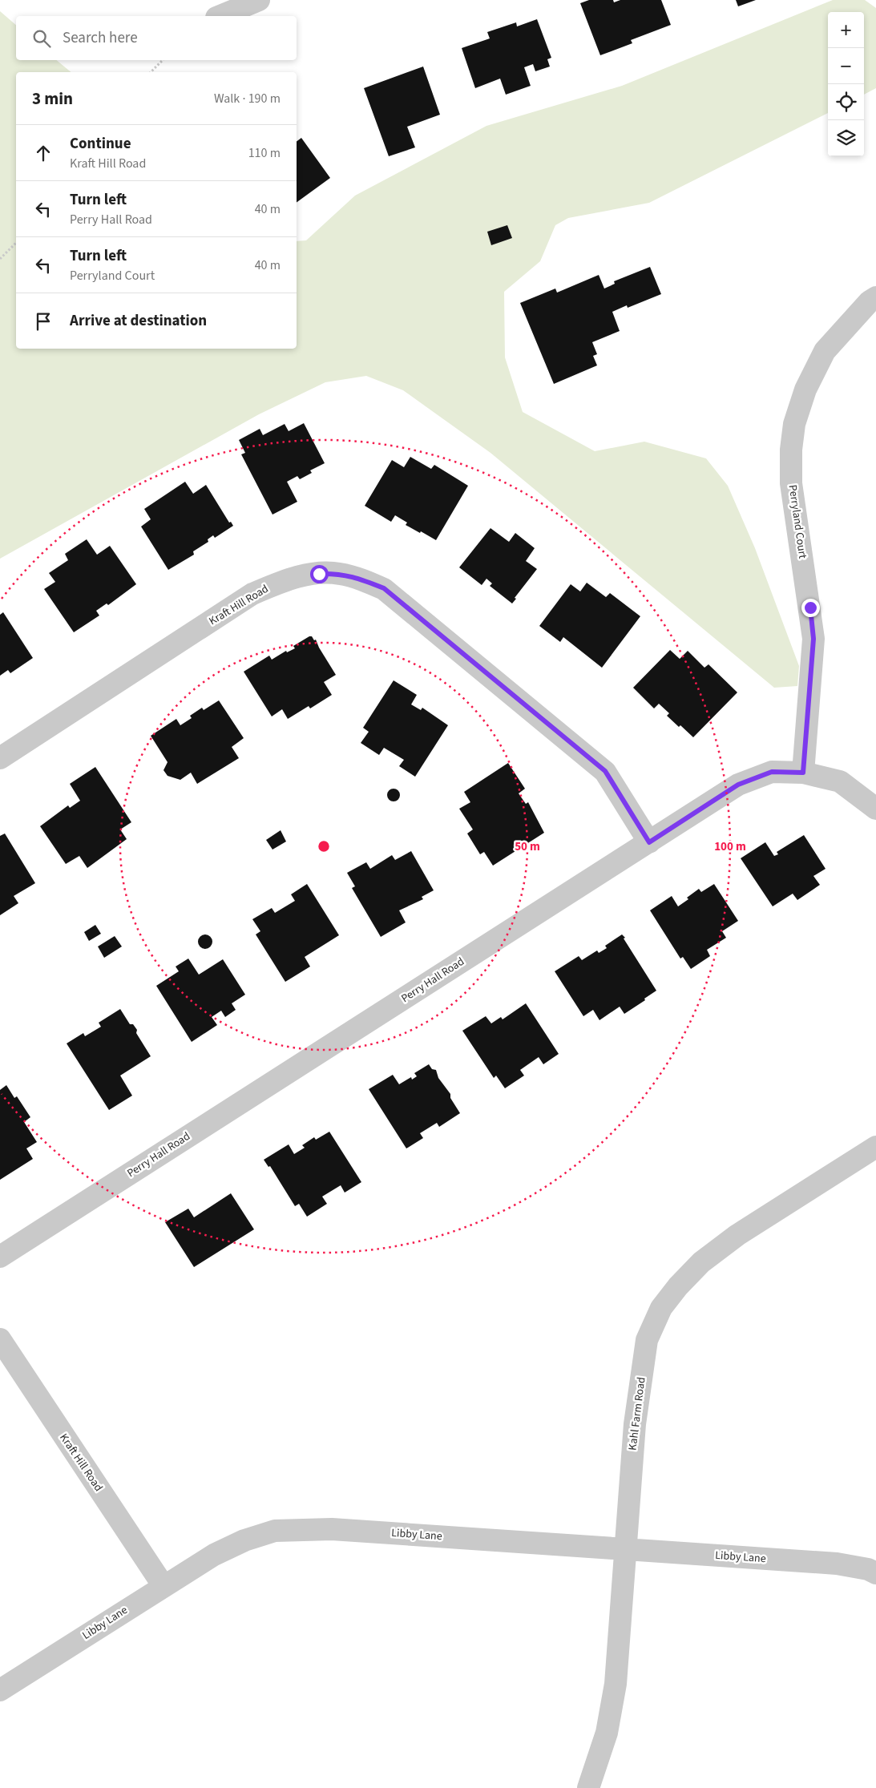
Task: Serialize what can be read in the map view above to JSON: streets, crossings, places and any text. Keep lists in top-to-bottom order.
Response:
{
  "streets": {
    "street": [
      "Perryland Court",
      "Kraft Hill Road",
      "Perry Hall Road",
      "Kahl Farm Road",
      "Libby Lane"
    ]
  },
  "crossings": [
    ["Perryland Court", "Perry Hall Road"],
    ["Kraft Hill Road", "Perry Hall Road"],
    ["Kraft Hill Road", "Libby Lane"],
    ["Kahl Farm Road", "Libby Lane"]
  ],
  "page": {
    "map_buttons": ["+", "−"],
    "search": "Search here",
    "heading": ["3 min", "Walk · 190 m"],
    "list": [
      ["Continue", "Kraft Hill Road", "110 m"],
      ["Turn left", "Perry Hall Road", "40 m"],
      ["Turn left", "Perryland Court", "40 m"],
      "Arrive at destination"
    ]
  },
  "rings": ["50 m", "100 m"]
}
